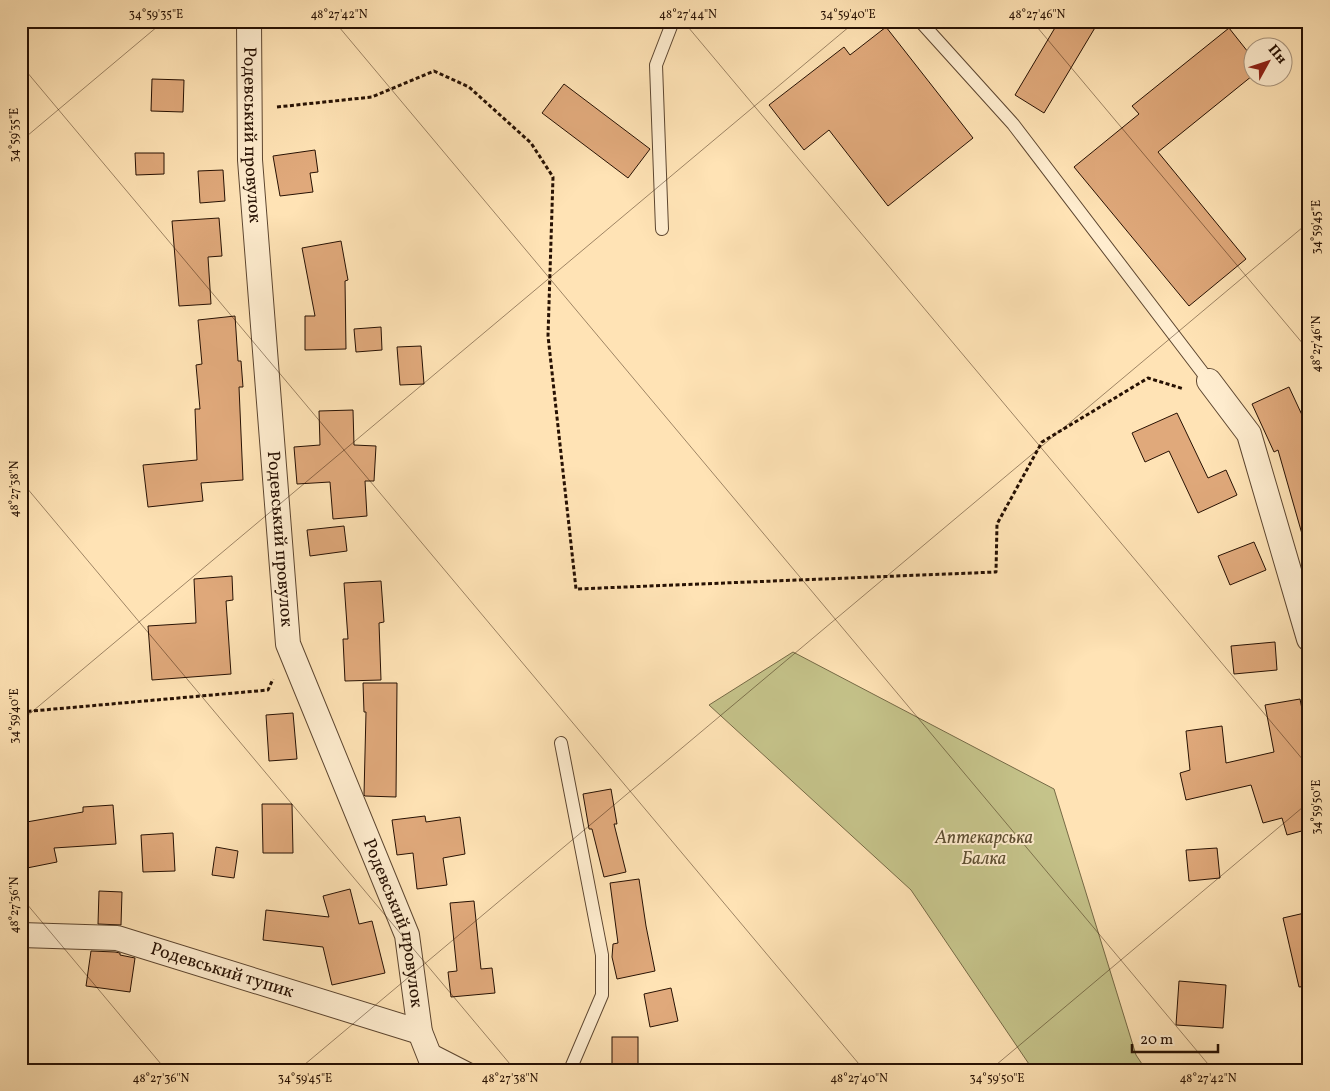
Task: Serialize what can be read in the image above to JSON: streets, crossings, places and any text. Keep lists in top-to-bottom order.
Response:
{
  "streets": {
    "street": ["Родевський провулок", "Родевський тупик"]
  },
  "crossings": [
    ["Родевський провулок", "Родевський тупик"]
  ],
  "parks": ["Аптекарська Балка"],
  "scale_bar": "20 m",
  "north": "top right",
  "coordinates": [
    "34°59'35\"E",
    "48°27'42\"N",
    "48°27'44\"N",
    "34°59'40\"E",
    "48°27'46\"N",
    "34°59'45\"E",
    "48°27'38\"N",
    "34°59'50\"E",
    "48°27'36\"N",
    "48°27'40\"N"
  ]
}
